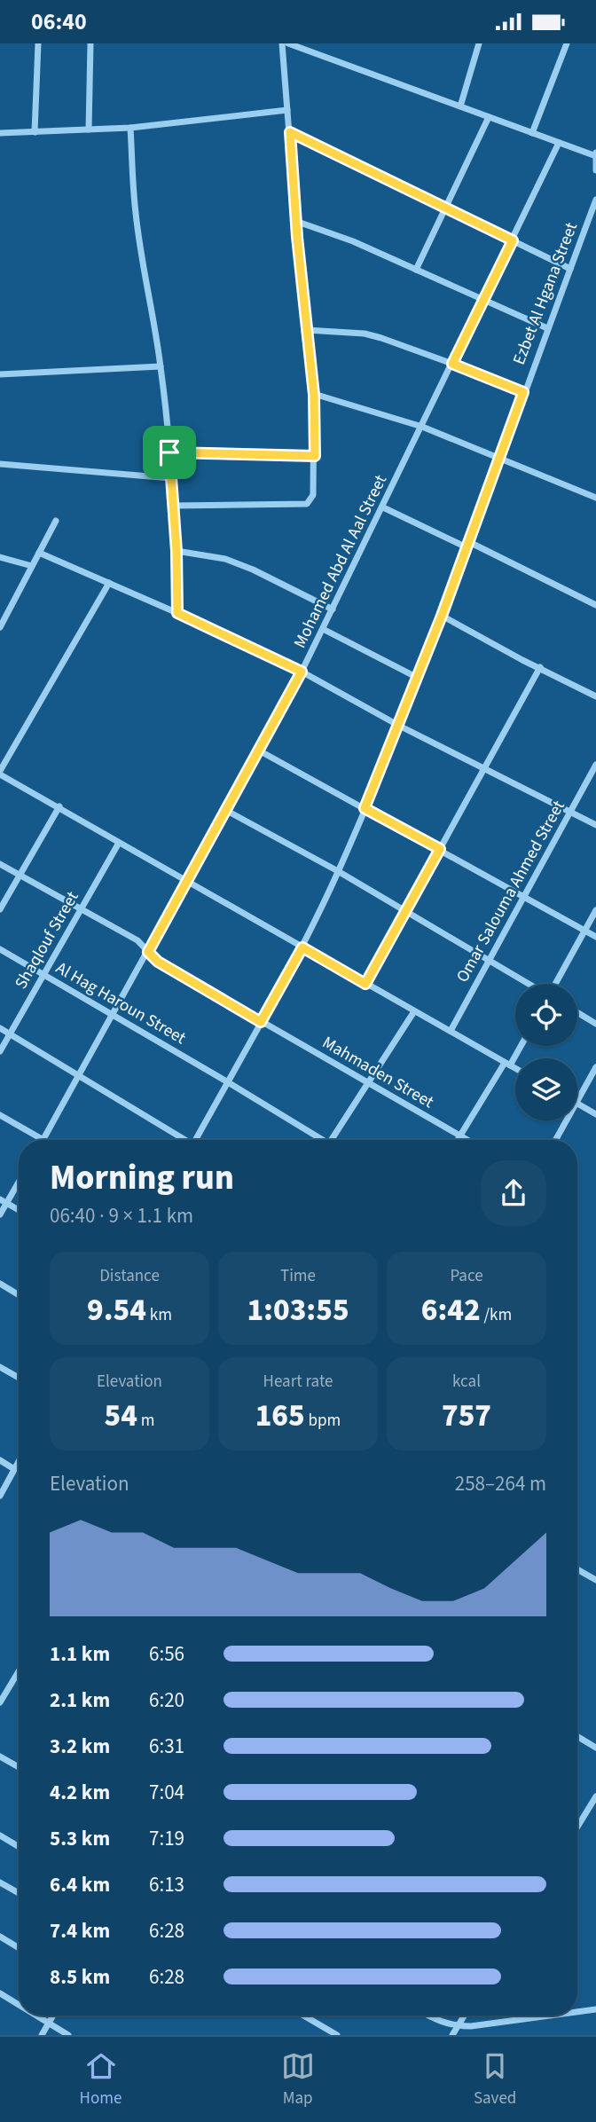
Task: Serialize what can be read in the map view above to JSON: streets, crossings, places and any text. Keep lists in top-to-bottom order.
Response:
{
  "streets": {
    "street": [
      "Ezbet Al Hgana Street",
      "Mohamed Abd Al Aal Street",
      "Omar Salouma Ahmed Street",
      "Shaqlouf Street",
      "Al Hag Haroun Street",
      "Mahmaden Street"
    ]
  },
  "crossings": [
    ["Ezbet Al Hgana Street", "Al Hag Haroun Street"],
    ["Ezbet Al Hgana Street", "Mahmaden Street"],
    ["Mohamed Abd Al Aal Street", "Al Hag Haroun Street"],
    ["Mohamed Abd Al Aal Street", "Mahmaden Street"],
    ["Shaqlouf Street", "Al Hag Haroun Street"],
    ["Shaqlouf Street", "Mahmaden Street"]
  ],
  "page": {
    "status": "06:40",
    "heading": ["Morning run", "06:40 · 9 × 1.1 km"],
    "stats": [
      ["Distance", "9.54 km"],
      ["Time", "1:03:55"],
      ["Pace", "6:42 /km"],
      ["Elevation", "54 m"],
      ["Heart rate", "165 bpm"],
      ["kcal", "757"]
    ],
    "chart": ["Elevation", "258–264 m"],
    "list": [
      {
        "name": "1.1 km",
        "note": "6:56"
      },
      {
        "name": "2.1 km",
        "note": "6:20"
      },
      {
        "name": "3.2 km",
        "note": "6:31"
      },
      {
        "name": "4.2 km",
        "note": "7:04"
      },
      {
        "name": "5.3 km",
        "note": "7:19"
      },
      {
        "name": "6.4 km",
        "note": "6:13"
      },
      {
        "name": "7.4 km",
        "note": "6:28"
      },
      {
        "name": "8.5 km",
        "note": "6:28"
      }
    ],
    "tabs": ["Home", "Map", "Saved"]
  }
}
